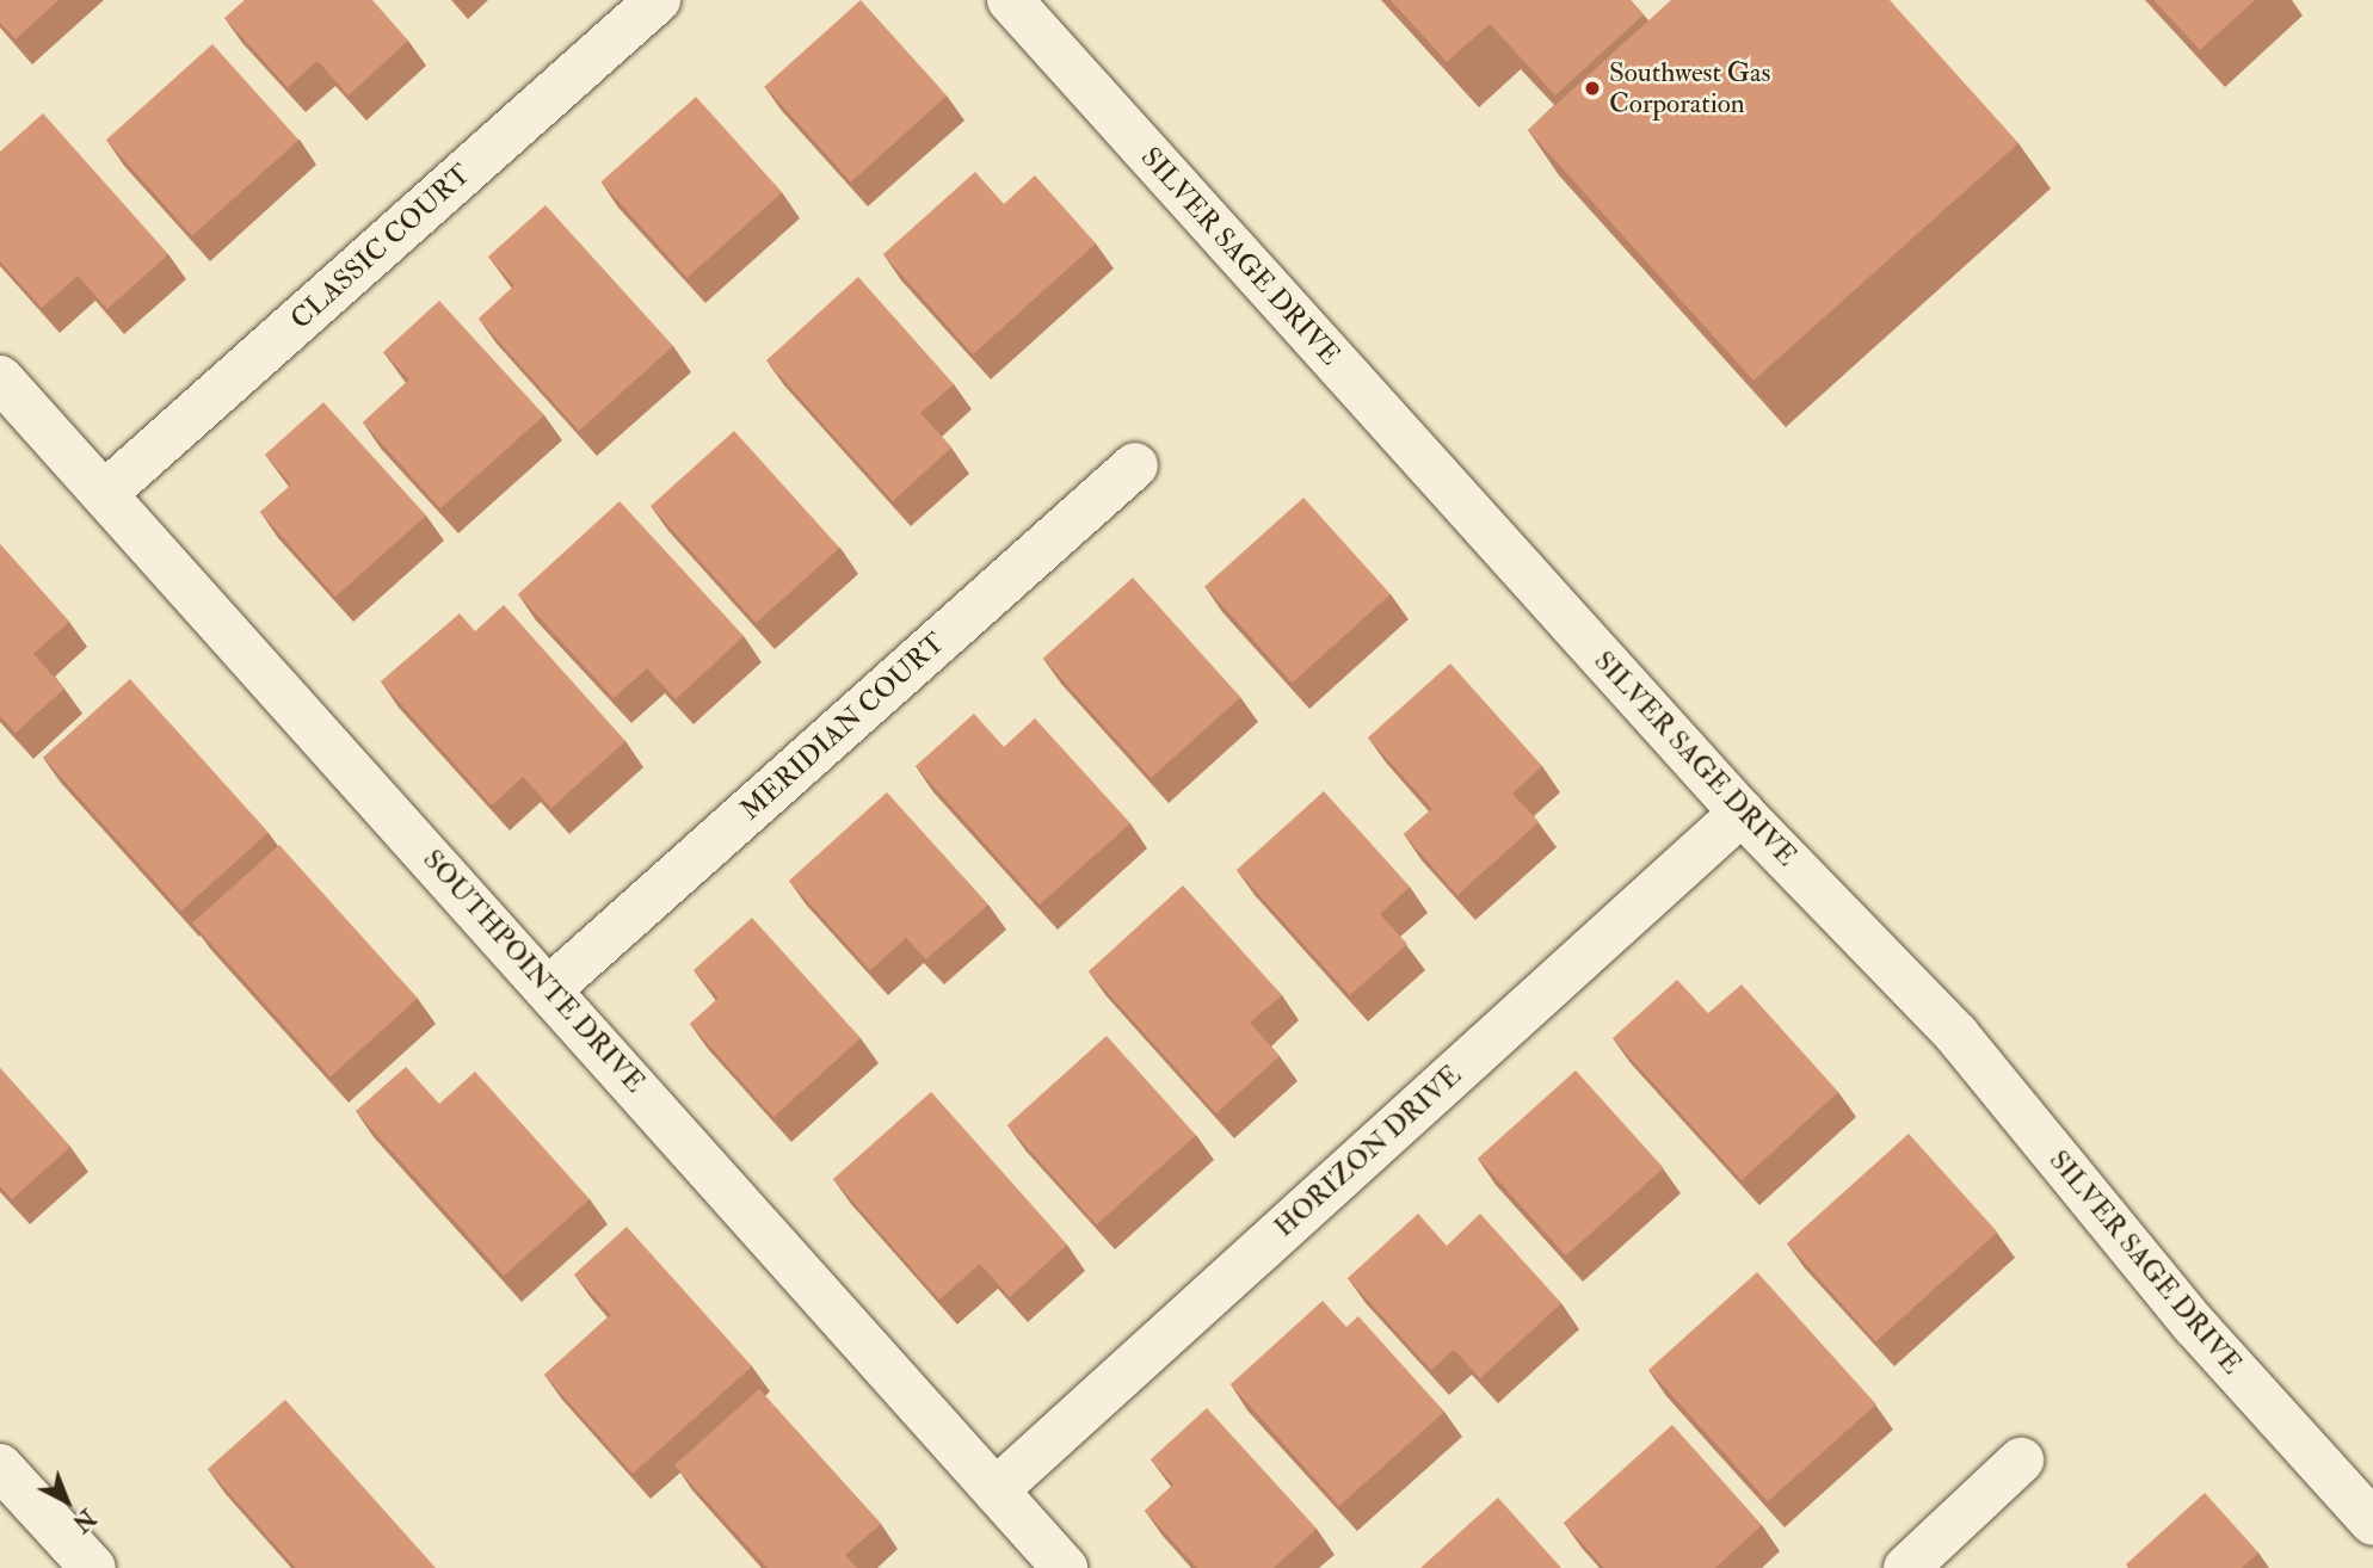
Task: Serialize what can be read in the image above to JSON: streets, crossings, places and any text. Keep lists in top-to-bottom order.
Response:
{
  "streets": {
    "street": [
      "CLASSIC COURT",
      "SILVER SAGE DRIVE",
      "MERIDIAN COURT",
      "SOUTHPOINTE DRIVE",
      "HORIZON DRIVE"
    ]
  },
  "crossings": [
    ["CLASSIC COURT", "SOUTHPOINTE DRIVE"],
    ["SILVER SAGE DRIVE", "HORIZON DRIVE"],
    ["MERIDIAN COURT", "SOUTHPOINTE DRIVE"],
    ["SOUTHPOINTE DRIVE", "HORIZON DRIVE"]
  ],
  "places": ["Southwest Gas Corporation"],
  "north": "bottom right"
}
